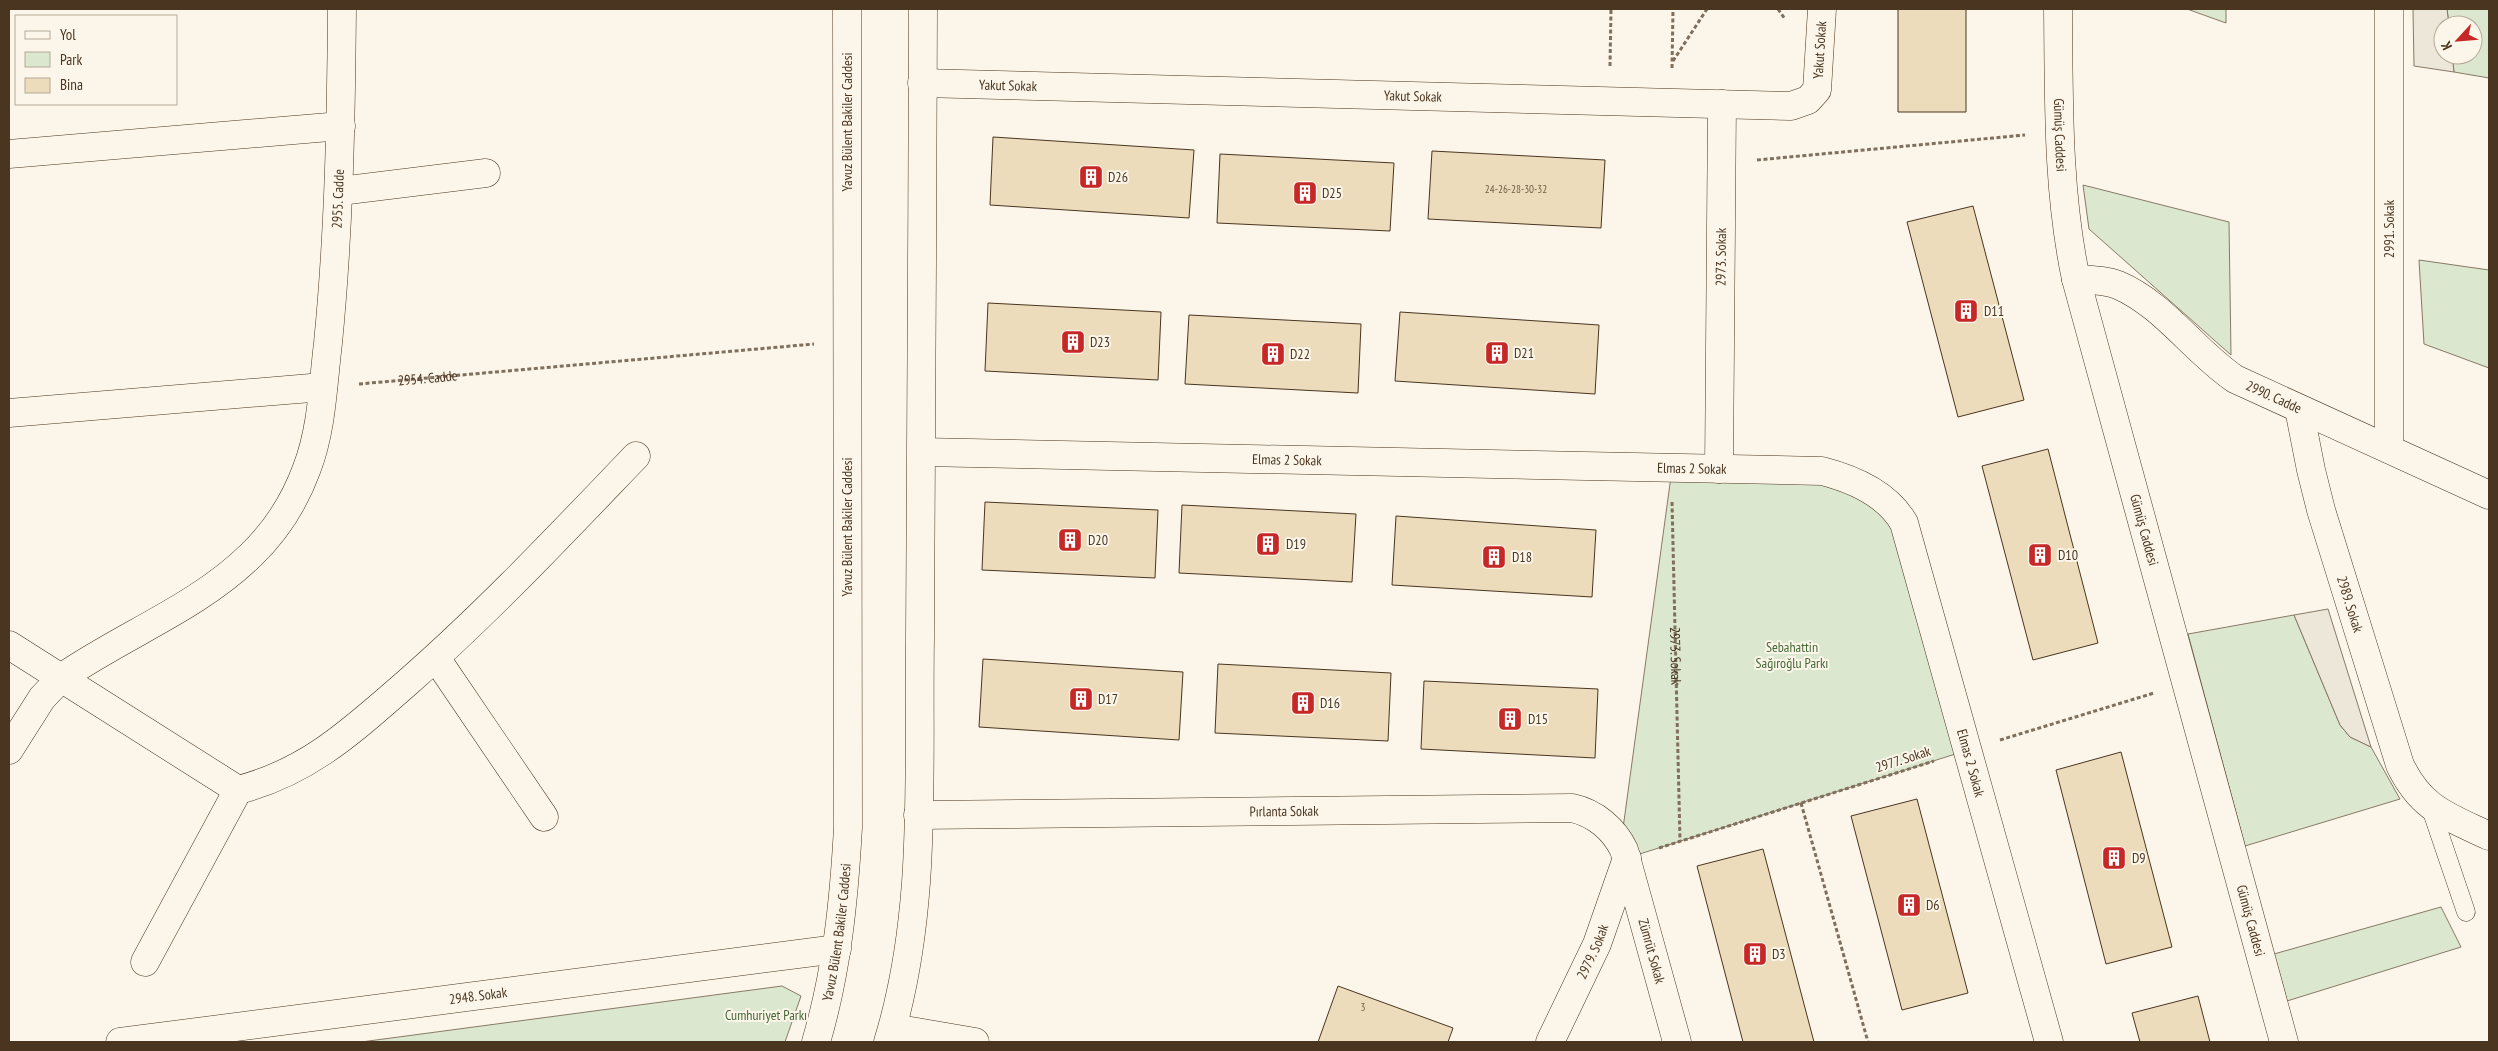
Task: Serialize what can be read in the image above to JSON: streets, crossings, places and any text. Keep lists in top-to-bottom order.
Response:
{
  "streets": {
    "street": [
      "Yakut Sokak",
      "Yavuz Bülent Bakiler Caddesi",
      "Gümüş Caddesi",
      "2955. Cadde",
      "2991. Sokak",
      "2973. Sokak",
      "2990. Cadde",
      "Elmas 2 Sokak",
      "2989. Sokak",
      "Pırlanta Sokak",
      "Zümrüt Sokak",
      "2979. Sokak",
      "2948. Sokak"
    ],
    "path": ["2954. Cadde", "2977. Sokak"]
  },
  "crossings": [
    ["Yakut Sokak", "2973. Sokak"],
    ["Yavuz Bülent Bakiler Caddesi", "2954. Cadde"],
    ["Yavuz Bülent Bakiler Caddesi", "2948. Sokak"],
    ["Gümüş Caddesi", "2990. Cadde"],
    ["Gümüş Caddesi", "2977. Sokak"],
    ["2955. Cadde", "2954. Cadde"],
    ["2991. Sokak", "2990. Cadde"],
    ["2973. Sokak", "Elmas 2 Sokak"],
    ["2973. Sokak", "2977. Sokak"],
    ["2990. Cadde", "2989. Sokak"],
    ["Elmas 2 Sokak", "2977. Sokak"],
    ["2977. Sokak", "Pırlanta Sokak"],
    ["2977. Sokak", "Zümrüt Sokak"],
    ["2977. Sokak", "2979. Sokak"],
    ["Pırlanta Sokak", "Zümrüt Sokak"],
    ["Pırlanta Sokak", "2979. Sokak"],
    ["Zümrüt Sokak", "2979. Sokak"]
  ],
  "parks": ["Sebahattin Sağıroğlu Parkı", "Cumhuriyet Parkı"],
  "places": {
    "building": [
      "D26",
      "D25",
      "D11",
      "D23",
      "D21",
      "D22",
      "D20",
      "D19",
      "D10",
      "D18",
      "D17",
      "D16",
      "D15",
      "D9",
      "D6",
      "D3"
    ]
  },
  "house_numbers": ["24-26-28-30-32", "3"],
  "legend": ["Yol", "Park", "Bina"],
  "north": "bottom left"
}
